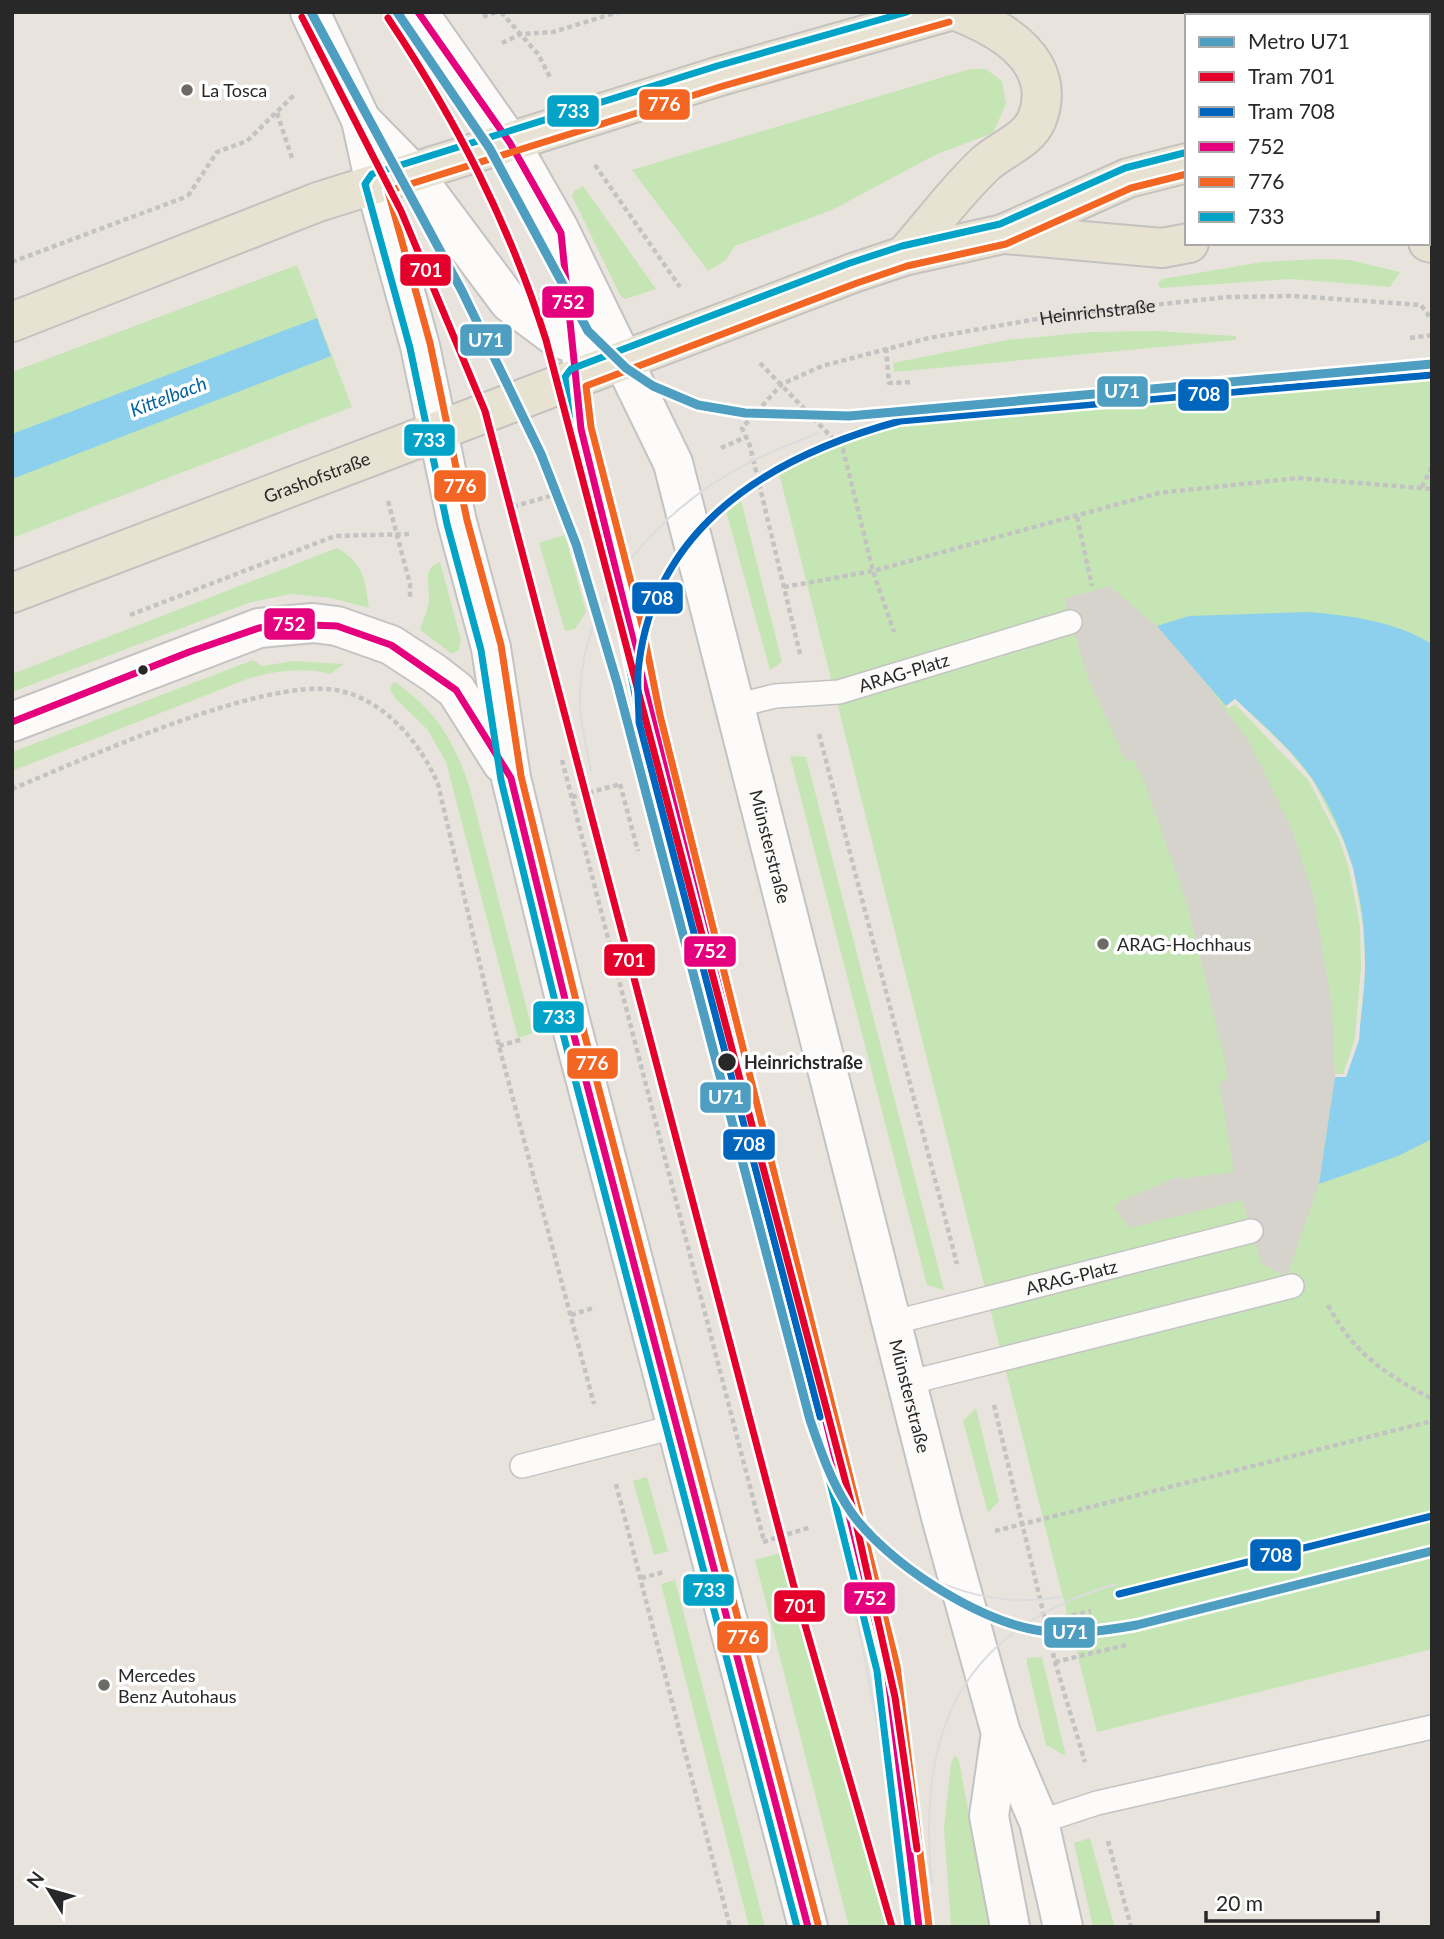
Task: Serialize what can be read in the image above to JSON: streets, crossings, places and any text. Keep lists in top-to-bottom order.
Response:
{
  "streets": {
    "main road": ["Grashofstraße", "Münsterstraße"],
    "lane": ["ARAG-Platz"],
    "path": ["Heinrichstraße"]
  },
  "crossings": [
    ["Grashofstraße", "Münsterstraße"],
    ["ARAG-Platz", "Münsterstraße"]
  ],
  "water": ["Kittelbach"],
  "places": [
    "La Tosca",
    "ARAG-Hochhaus",
    "Heinrichstraße",
    "Mercedes Benz Autohaus"
  ],
  "lines": [
    "metro line U71",
    "transit line 752",
    "transit line 733",
    "tram line 701",
    "transit line 776",
    "tram line 708"
  ],
  "legend": [
    "Metro U71",
    "Tram 701",
    "Tram 708",
    "752",
    "776",
    "733"
  ],
  "scale_bar": "20 m",
  "north": "top left"
}
